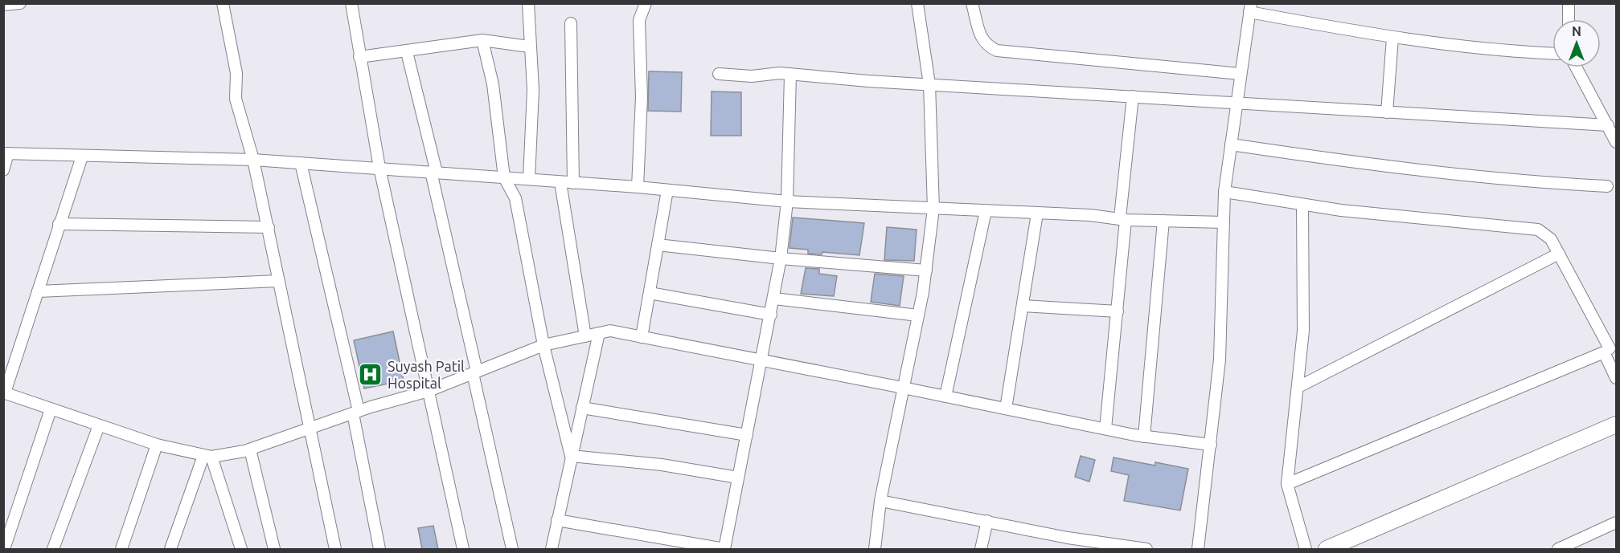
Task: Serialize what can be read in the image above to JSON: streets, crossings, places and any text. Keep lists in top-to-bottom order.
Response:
{
  "places": {
    "hospital": ["Suyash Patil Hospital"]
  },
  "north": "top"
}
